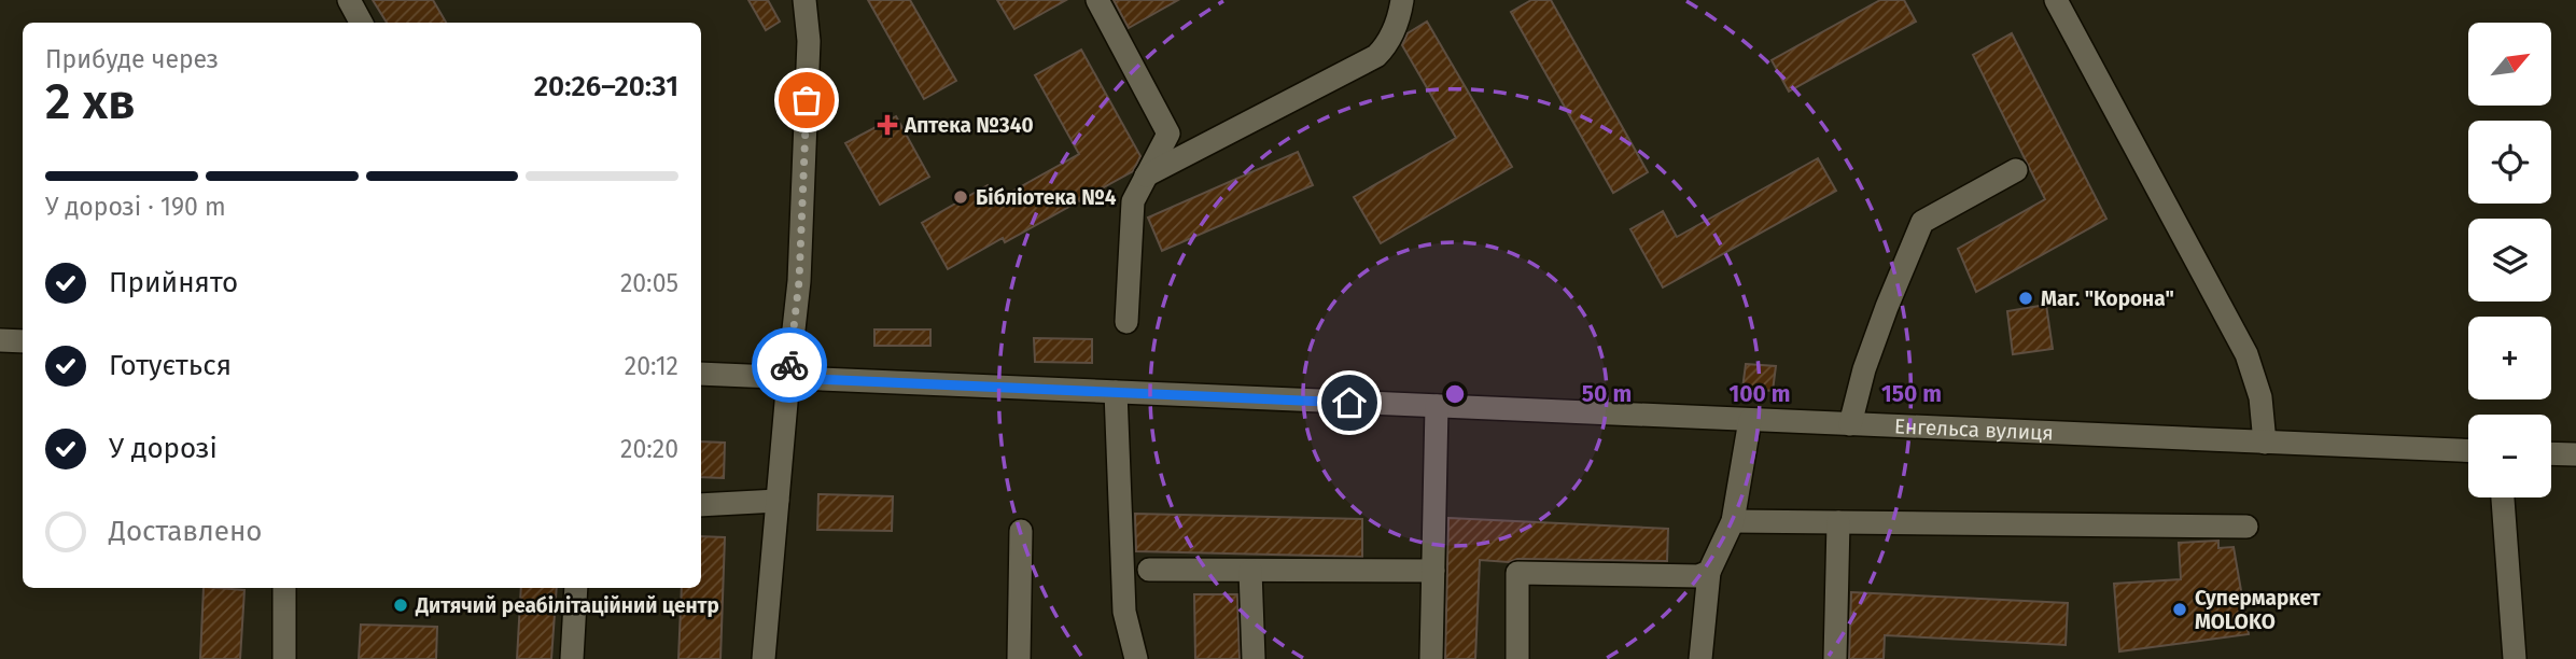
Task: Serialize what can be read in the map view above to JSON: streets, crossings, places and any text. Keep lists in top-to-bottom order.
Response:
{
  "streets": {
    "street": ["Енгельса вулиця"]
  },
  "places": {
    "health": ["Аптека №340"],
    "other": [
      "Бібліотека №4",
      "Маг. \"Корона\"",
      "Дитячий реабілітаційний центр",
      "Супермаркет MOLOKO"
    ]
  },
  "north": "top right",
  "page": {
    "map_buttons": ["+", "−"],
    "heading": ["2 хв", "Прибуде через", "20:26–20:31"],
    "bar": "У дорозі · 190 m",
    "list": [
      ["Прийнято", "20:05"],
      ["Готується", "20:12"],
      ["У дорозі", "20:20"],
      "Доставлено"
    ]
  },
  "rings": ["50 m", "100 m", "150 m"]
}
